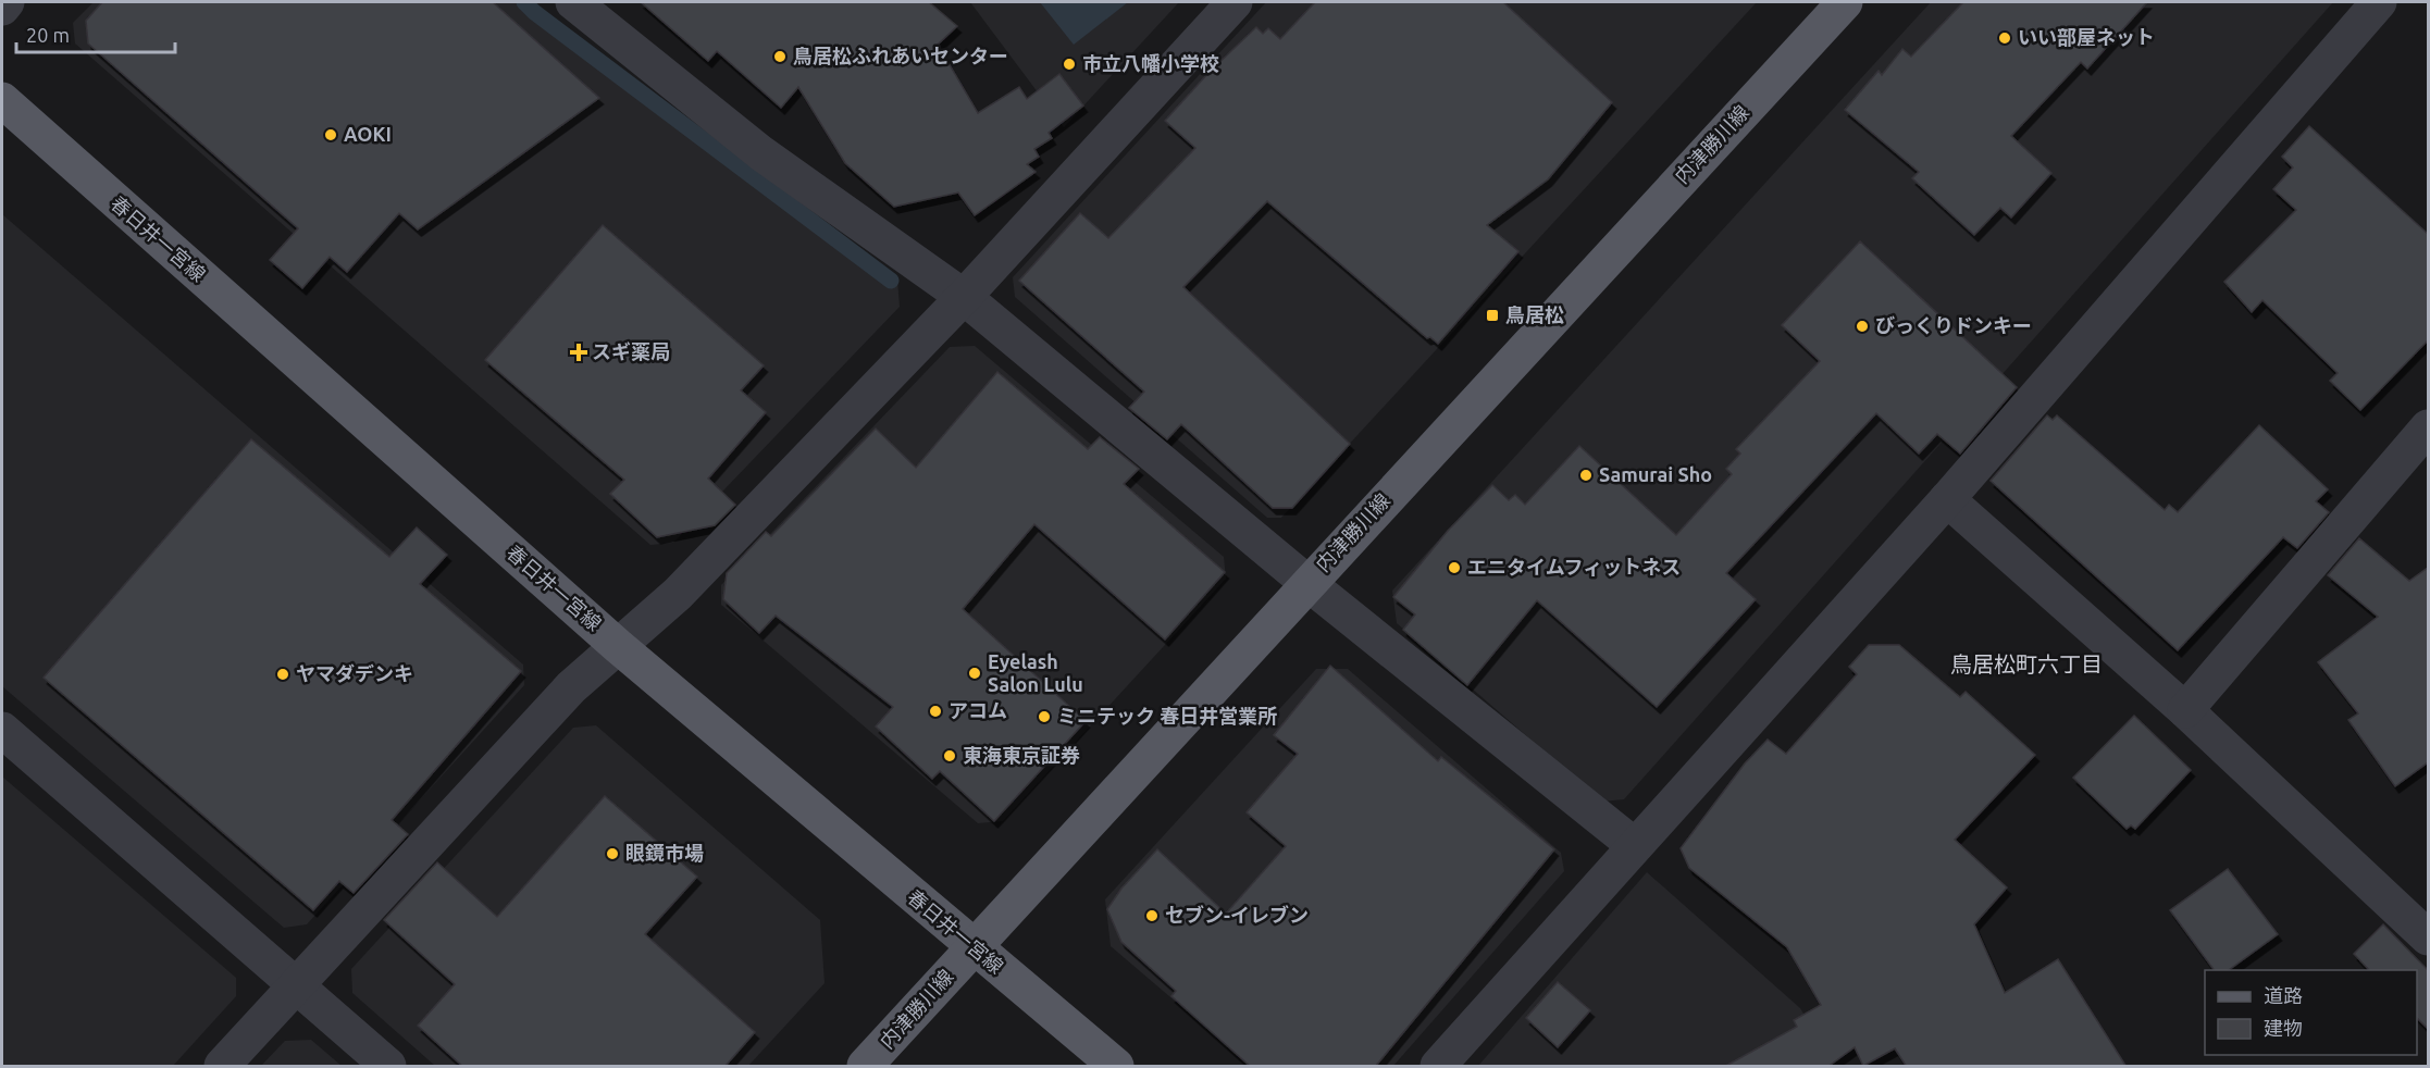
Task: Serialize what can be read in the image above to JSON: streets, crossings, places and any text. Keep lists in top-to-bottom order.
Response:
{
  "streets": {
    "main road": ["内津勝川線", "春日井一宮線"]
  },
  "crossings": [
    ["内津勝川線", "春日井一宮線"]
  ],
  "districts": ["鳥居松町六丁目"],
  "places": {
    "other": [
      "いい部屋ネット",
      "鳥居松ふれあいセンター",
      "市立八幡小学校",
      "AOKI",
      "びっくりドンキー",
      "Samurai Sho",
      "エニタイムフィットネス",
      "Eyelash Salon Lulu",
      "ヤマダデンキ",
      "アコム",
      "ミニテック 春日井営業所",
      "東海東京証券",
      "眼鏡市場",
      "セブン-イレブン"
    ],
    "transit": ["鳥居松"],
    "health": ["スギ薬局"]
  },
  "legend": ["道路", "建物"],
  "scale_bar": "20 m"
}
